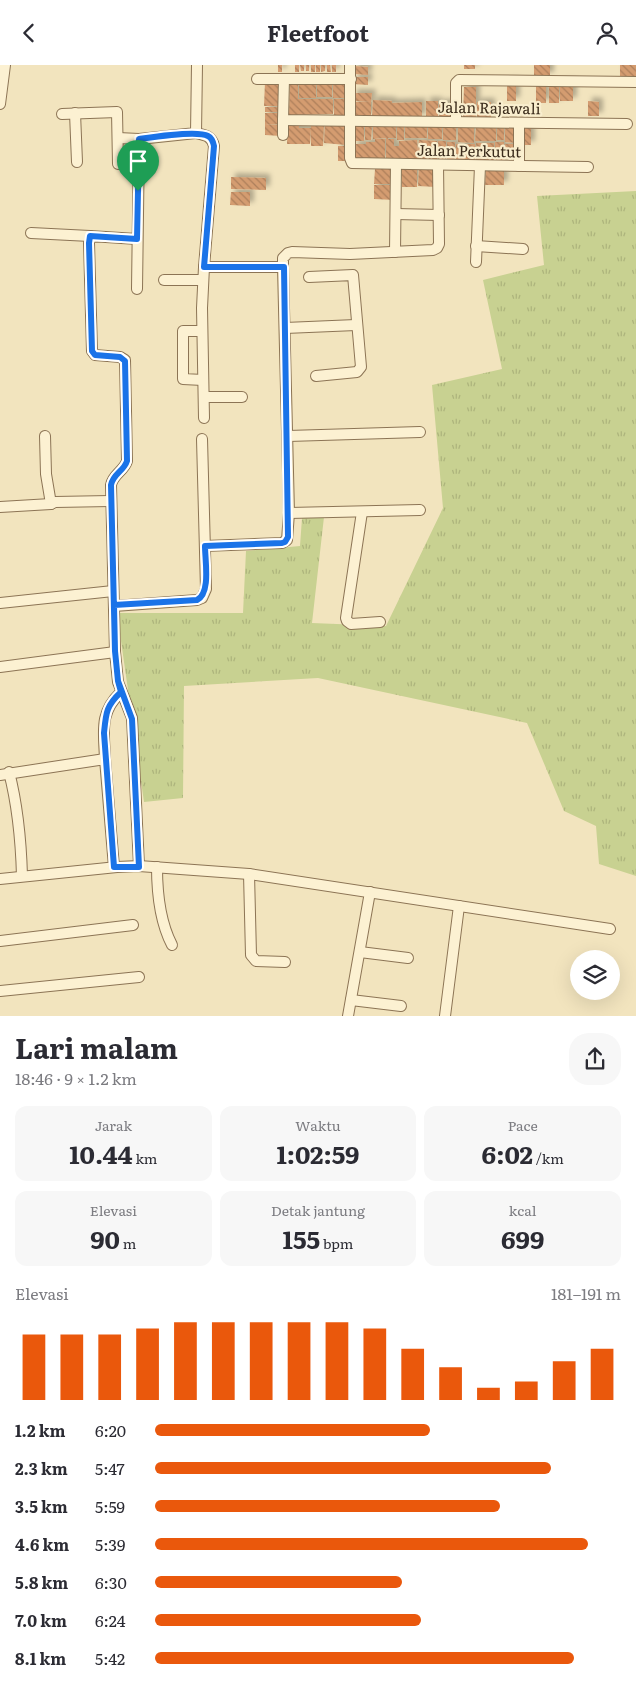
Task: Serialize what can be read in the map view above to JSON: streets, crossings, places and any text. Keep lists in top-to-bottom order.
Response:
{
  "streets": {
    "street": ["Jalan Rajawali", "Jalan Perkutut"]
  },
  "crossings": [
    ["Jalan Rajawali", "Jalan Perkutut"]
  ],
  "page": {
    "header": "Fleetfoot",
    "heading": ["Lari malam", "18:46 · 9 × 1.2 km"],
    "stats": [
      ["Jarak", "10.44 km"],
      ["Waktu", "1:02:59"],
      ["Pace", "6:02 /km"],
      ["Elevasi", "90 m"],
      ["Detak jantung", "155 bpm"],
      ["kcal", "699"]
    ],
    "chart": ["Elevasi", "181–191 m"],
    "list": [
      {
        "name": "1.2 km",
        "note": "6:20"
      },
      {
        "name": "2.3 km",
        "note": "5:47"
      },
      {
        "name": "3.5 km",
        "note": "5:59"
      },
      {
        "name": "4.6 km",
        "note": "5:39"
      },
      {
        "name": "5.8 km",
        "note": "6:30"
      },
      {
        "name": "7.0 km",
        "note": "6:24"
      },
      {
        "name": "8.1 km",
        "note": "5:42"
      }
    ]
  }
}
